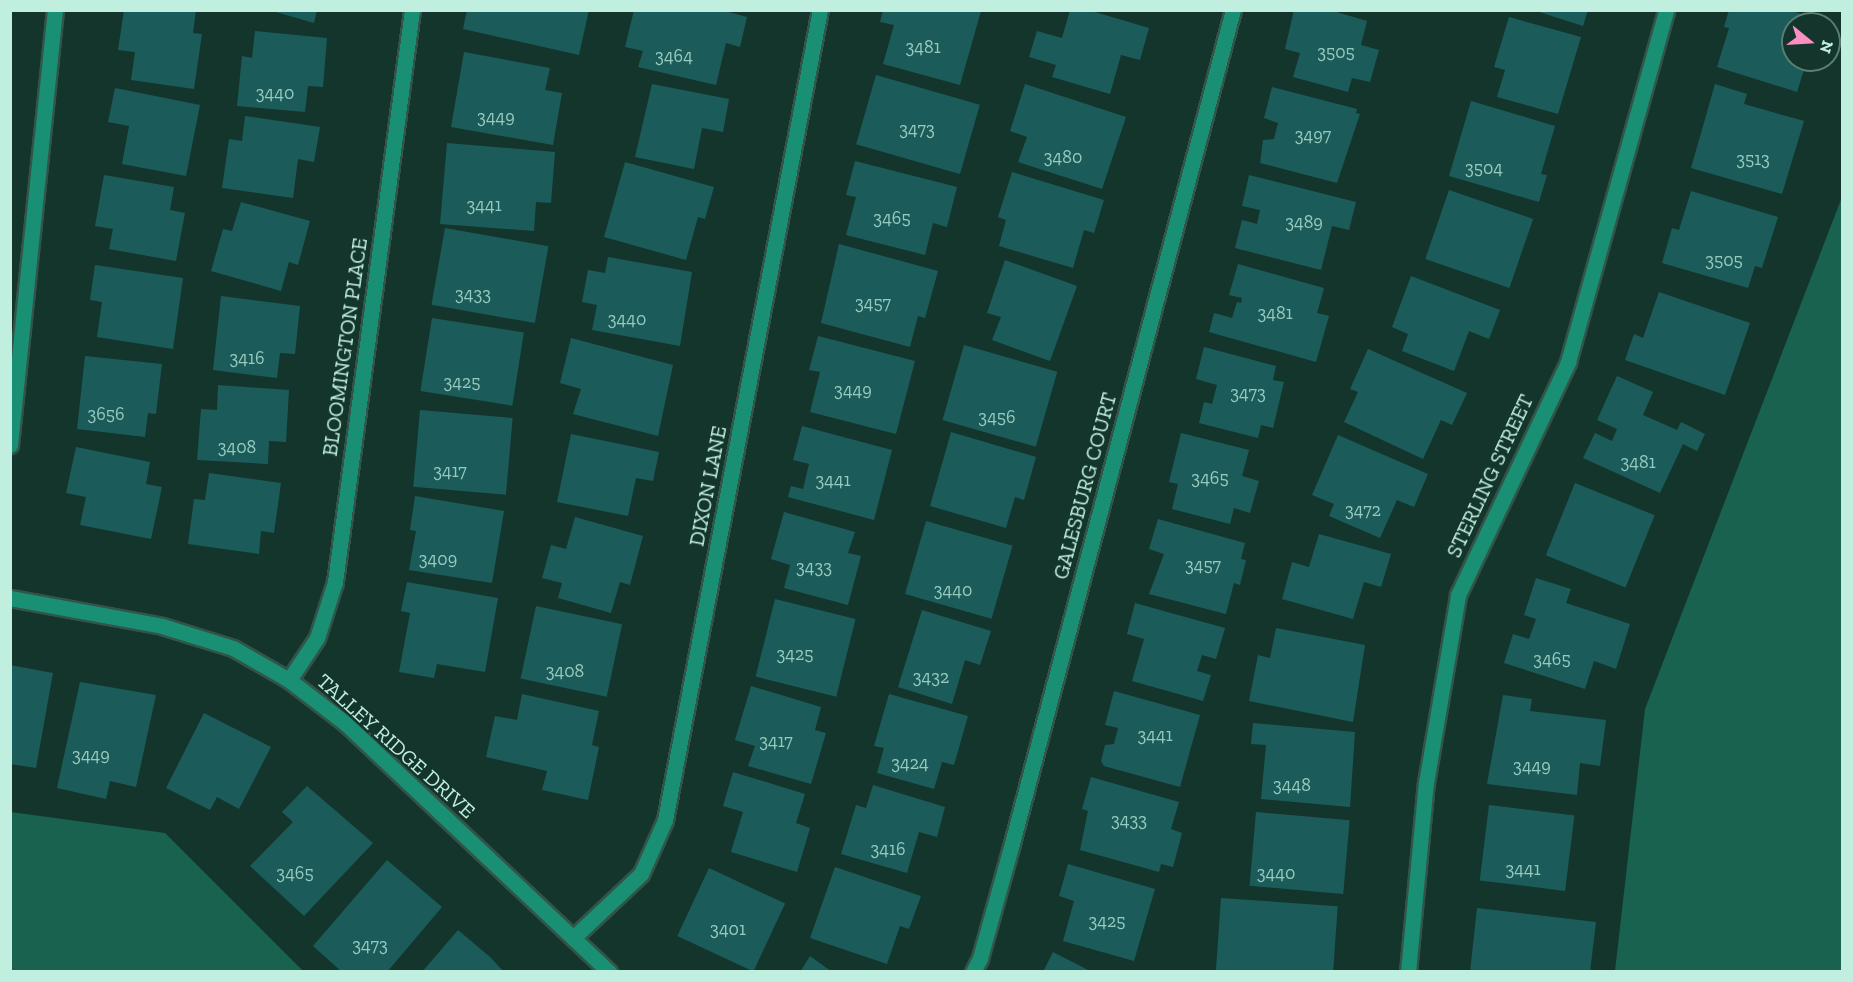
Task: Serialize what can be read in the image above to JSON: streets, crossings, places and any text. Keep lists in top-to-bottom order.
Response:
{
  "streets": {
    "street": [
      "BLOOMINGTON PLACE",
      "STERLING STREET",
      "DIXON LANE",
      "GALESBURG COURT",
      "TALLEY RIDGE DRIVE"
    ]
  },
  "crossings": [
    ["BLOOMINGTON PLACE", "TALLEY RIDGE DRIVE"],
    ["DIXON LANE", "TALLEY RIDGE DRIVE"]
  ],
  "house_numbers": [
    "3481",
    "3505",
    "3464",
    "3440",
    "3449",
    "3473",
    "3497",
    "3480",
    "3513",
    "3504",
    "3441",
    "3465",
    "3489",
    "3505",
    "3433",
    "3457",
    "3481",
    "3440",
    "3416",
    "3425",
    "3449",
    "3473",
    "3656",
    "3456",
    "3408",
    "3481",
    "3417",
    "3465",
    "3441",
    "3472",
    "3409",
    "3457",
    "3433",
    "3440",
    "3425",
    "3465",
    "3408",
    "3432",
    "3441",
    "3417",
    "3449",
    "3424",
    "3449",
    "3448",
    "3433",
    "3416",
    "3441",
    "3465",
    "3440",
    "3425",
    "3401",
    "3473"
  ],
  "north": "right"
}
